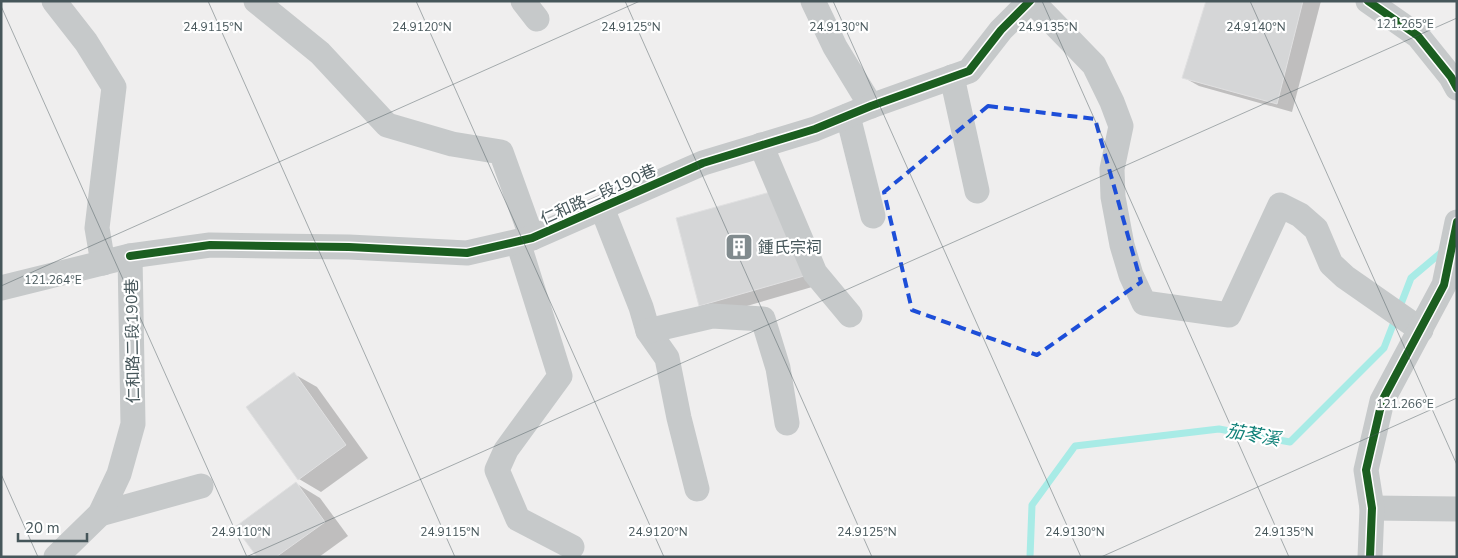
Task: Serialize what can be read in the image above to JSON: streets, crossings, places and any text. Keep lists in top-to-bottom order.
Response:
{
  "streets": {
    "street": ["仁和路二段190巷"]
  },
  "water": ["茄苳溪"],
  "places": {
    "building": ["鍾氏宗祠"]
  },
  "scale_bar": "20 m",
  "coordinates": [
    "121.265°E",
    "24.9115°N",
    "24.9120°N",
    "24.9125°N",
    "24.9130°N",
    "24.9135°N",
    "24.9140°N",
    "121.264°E",
    "121.266°E",
    "24.9110°N"
  ]
}
